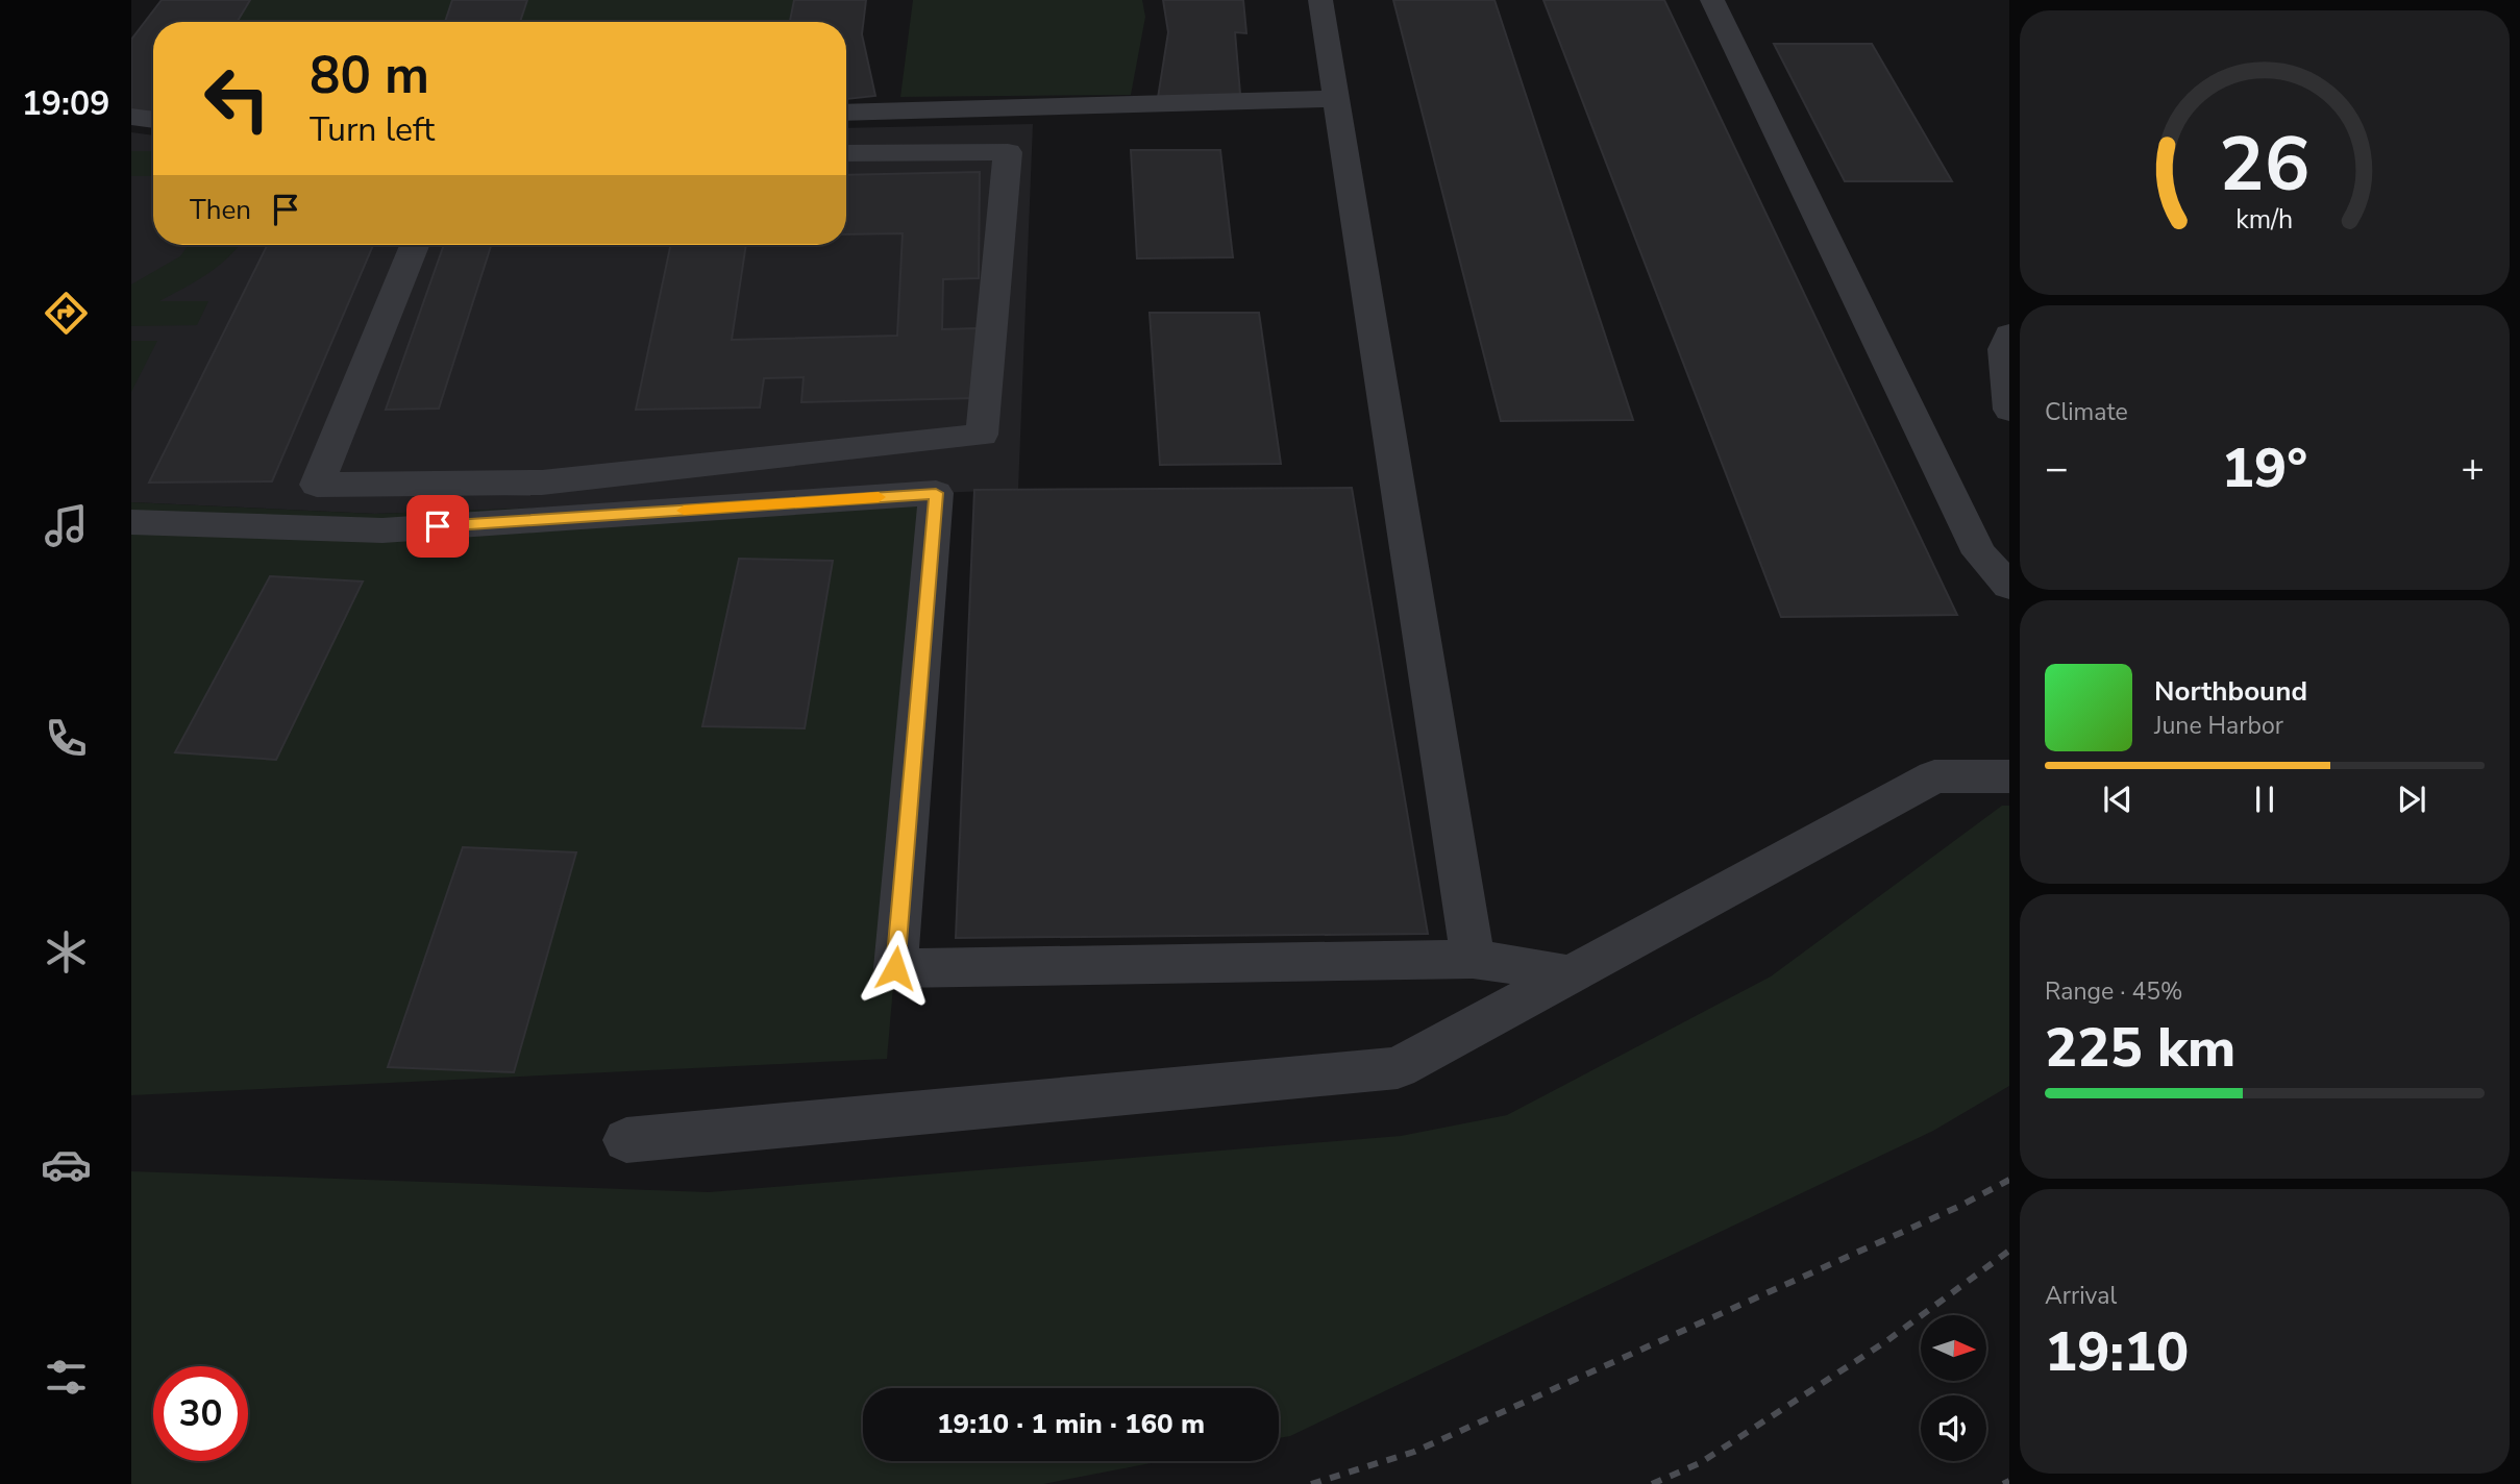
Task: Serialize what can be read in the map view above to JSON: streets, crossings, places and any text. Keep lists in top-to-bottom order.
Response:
{
  "north": "right",
  "page": {
    "tabs": "19:09",
    "turn": ["80 m", "Turn left"],
    "then": "Then",
    "tile": [
      "Climate",
      ["Range · 45%", "225 km"],
      ["Arrival", "19:10"]
    ],
    "heat": ["−", "19°", "+"],
    "song": ["Northbound", "June Harbor"],
    "limit": "30",
    "trip": "19:10 · 1 min · 160 m",
    "gauge": ["26", "km/h"]
  }
}
